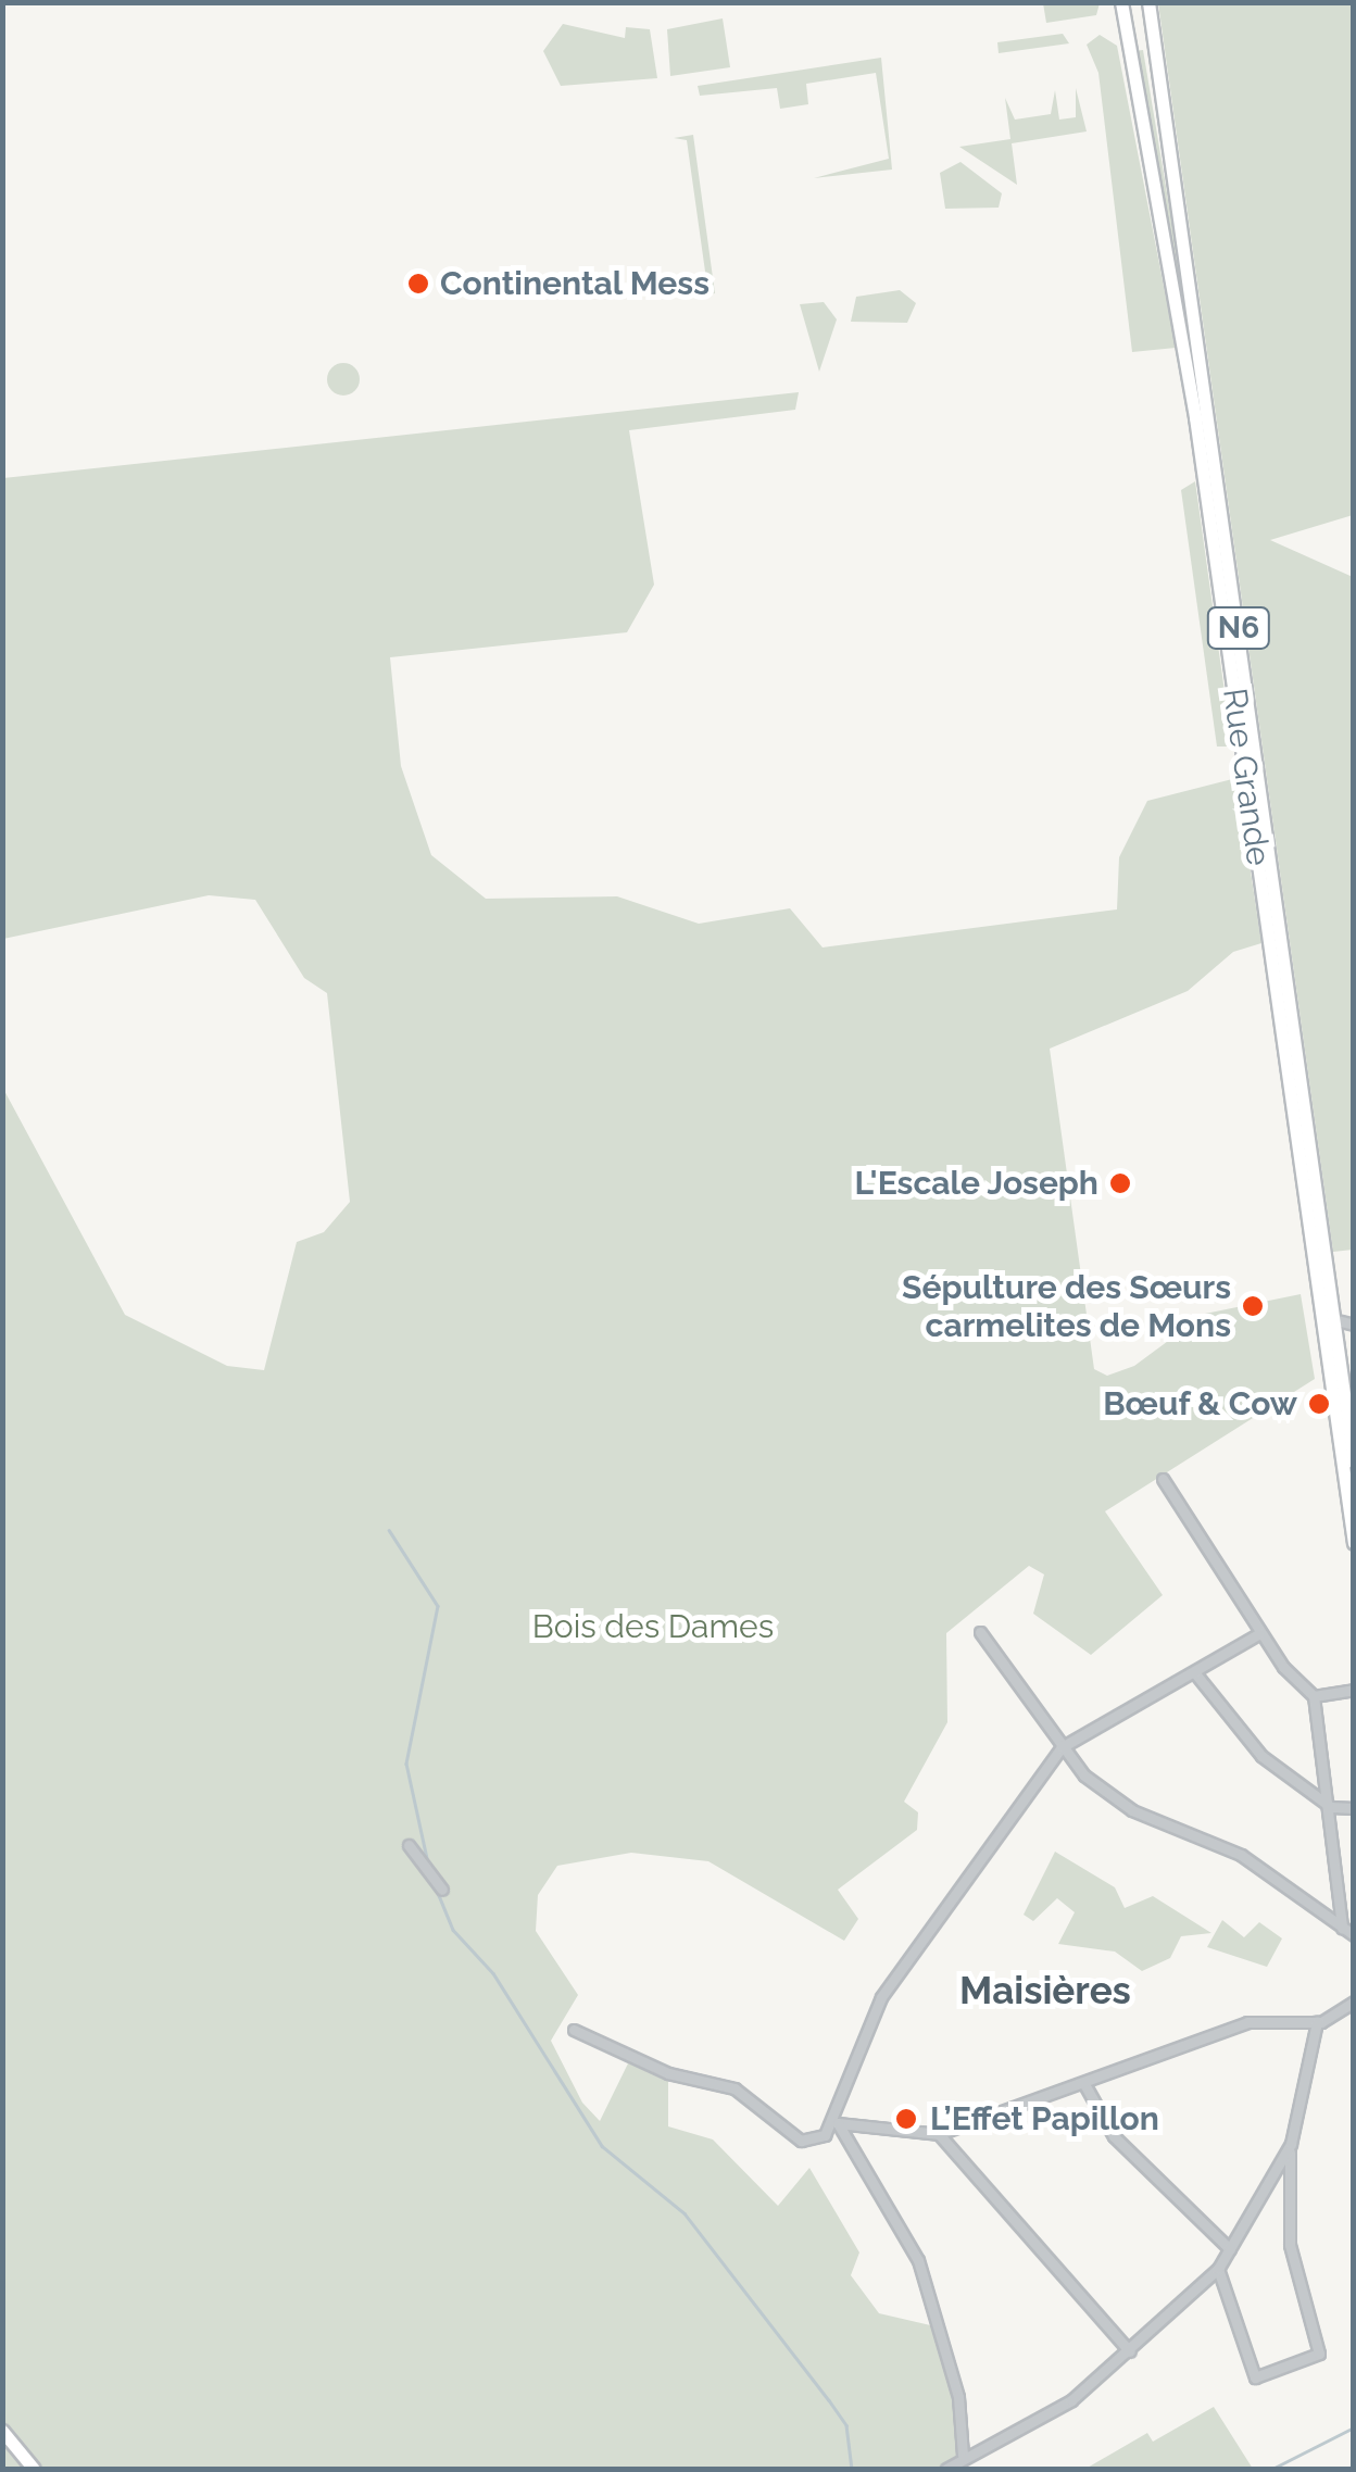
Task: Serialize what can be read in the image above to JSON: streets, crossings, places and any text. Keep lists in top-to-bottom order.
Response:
{
  "streets": {
    "main road": ["N6", "Rue Grande"]
  },
  "districts": ["Maisières"],
  "parks": ["Bois des Dames"],
  "places": [
    "Continental Mess",
    "L'Escale Joseph",
    "Sépulture des Sœurs carmelites de Mons",
    "Bœuf & Cow",
    "L’Effet Papillon"
  ]
}
